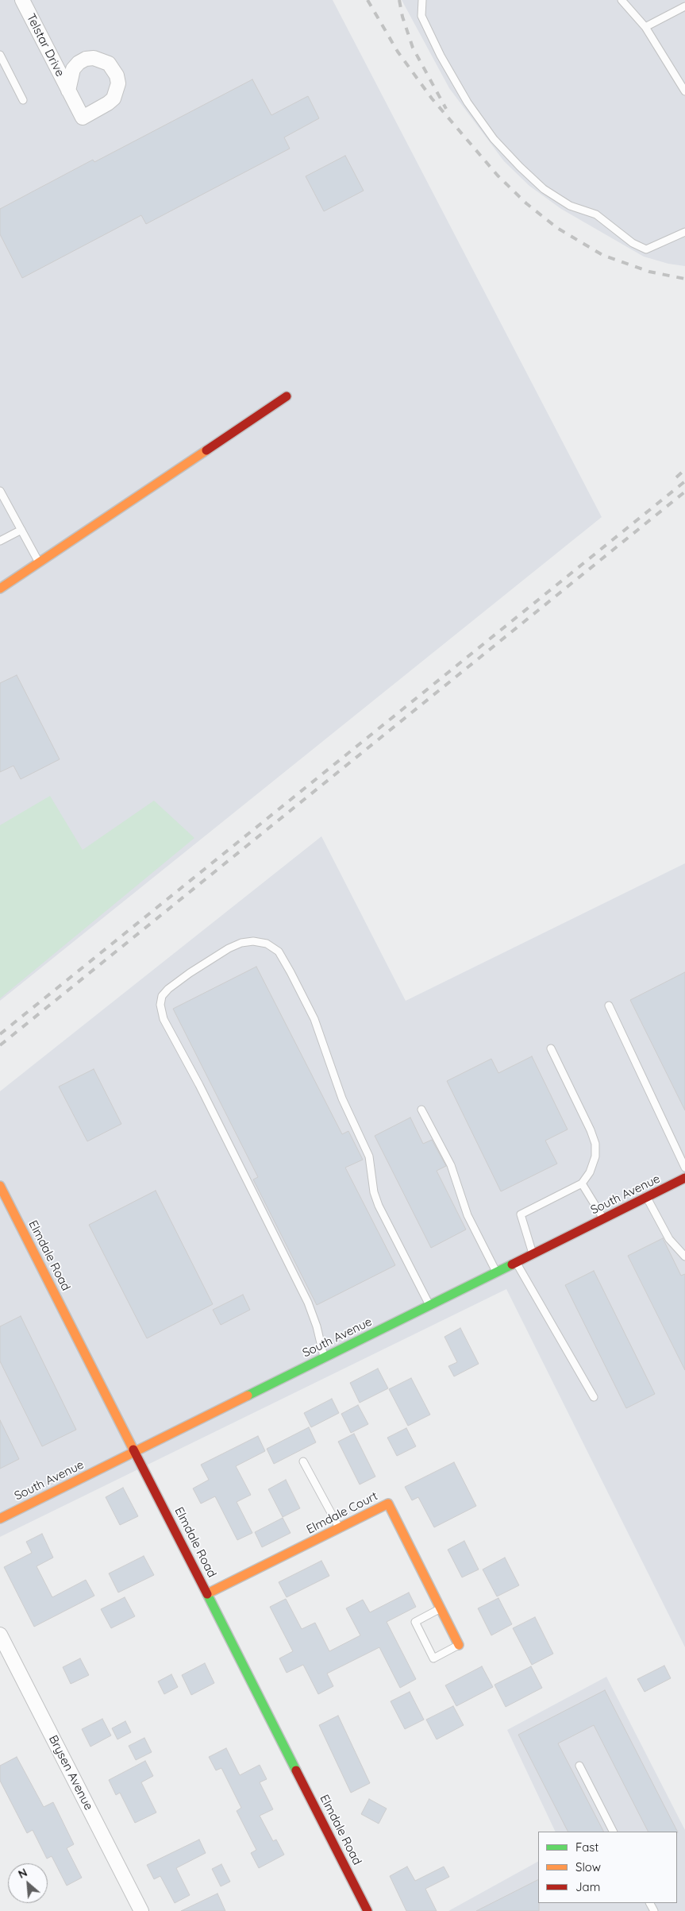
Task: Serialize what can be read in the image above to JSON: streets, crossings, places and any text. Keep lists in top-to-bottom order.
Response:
{
  "streets": {
    "street": [
      "Telstar Drive",
      "South Avenue",
      "Elmdale Road",
      "Elmdale Court",
      "Brysen Avenue"
    ]
  },
  "crossings": [
    ["South Avenue", "Elmdale Road"],
    ["Elmdale Road", "Elmdale Court"]
  ],
  "legend": ["Fast", "Slow", "Jam"],
  "north": "top left"
}
